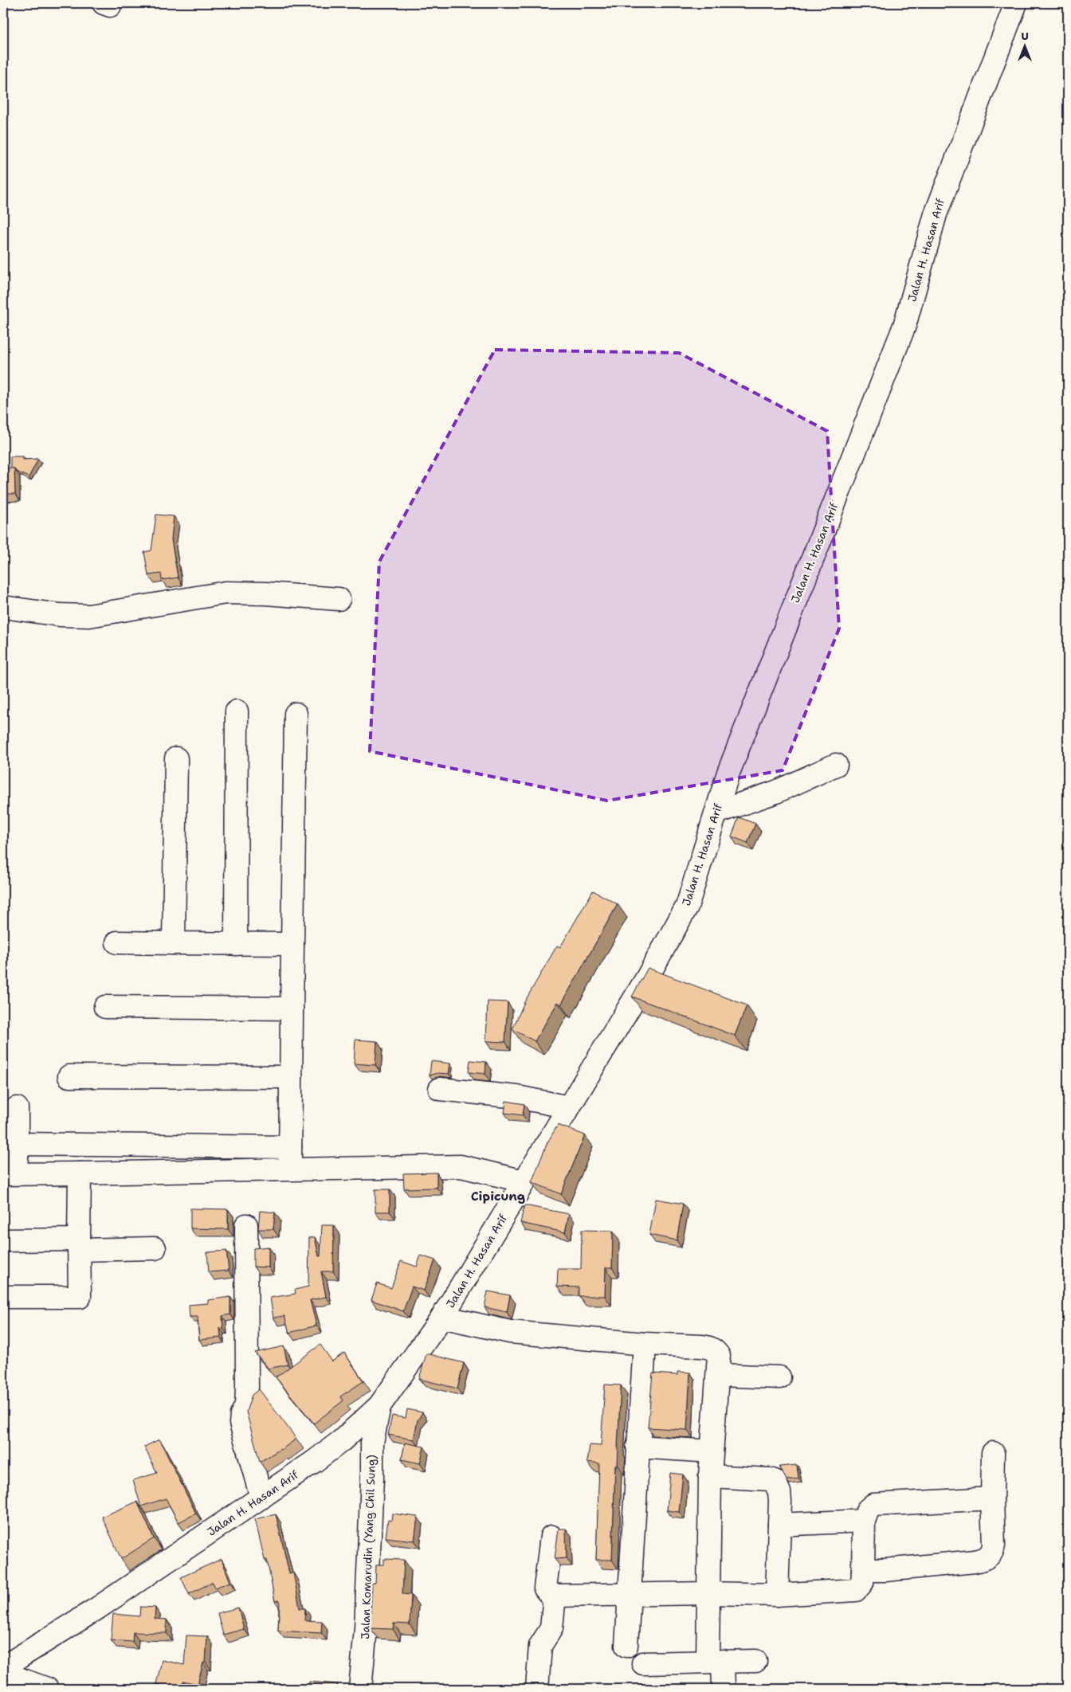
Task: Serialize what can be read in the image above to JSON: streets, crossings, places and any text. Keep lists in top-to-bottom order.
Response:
{
  "streets": {
    "street": ["Jalan H. Hasan Arif", "Jalan Komarudin (Yang Chil Sung)"]
  },
  "crossings": [
    ["Jalan H. Hasan Arif", "Jalan Komarudin (Yang Chil Sung)"]
  ],
  "districts": ["Cipicung"],
  "north": "top"
}
